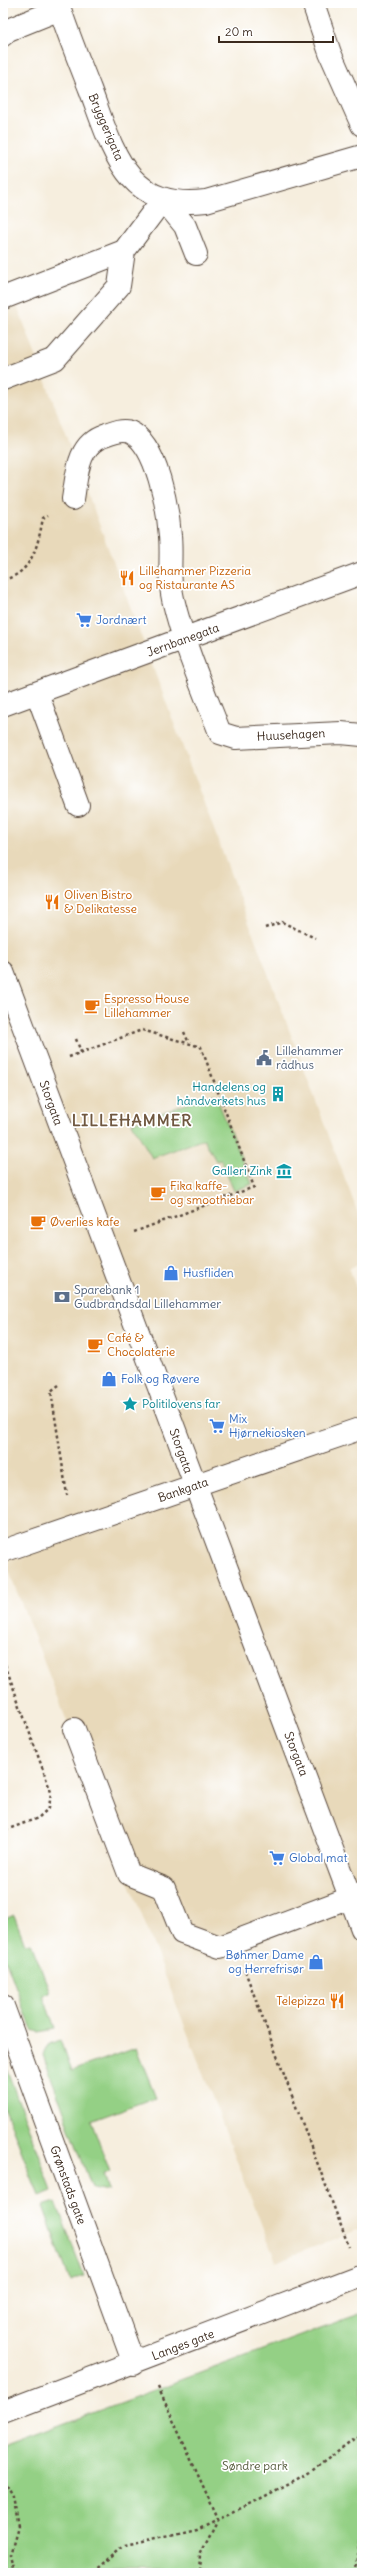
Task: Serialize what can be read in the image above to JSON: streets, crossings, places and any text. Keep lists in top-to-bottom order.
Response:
{
  "streets": {
    "street": [
      "Bryggerigata",
      "Jernbanegata",
      "Huusehagen",
      "Storgata",
      "Bankgata",
      "Grønstads gate",
      "Langes gate"
    ]
  },
  "crossings": [
    ["Jernbanegata", "Huusehagen"],
    ["Storgata", "Bankgata"],
    ["Grønstads gate", "Langes gate"]
  ],
  "districts": ["LILLEHAMMER"],
  "parks": ["Søndre park"],
  "places": {
    "restaurant": ["Lillehammer Pizzeria og Ristaurante AS", "Oliven Bistro & Delikatesse", "Telepizza"],
    "supermarket": ["Jordnært", "Mix Hjørnekiosken", "Global mat"],
    "cafe": [
      "Espresso House Lillehammer",
      "Fika kaffe- og smoothiebar",
      "Øverlies kafe",
      "Café & Chocolaterie"
    ],
    "public building": ["Lillehammer rådhus"],
    "building": ["Handelens og håndverkets hus"],
    "museum": ["Galleri Zink"],
    "shop": ["Husfliden", "Folk og Røvere", "Bøhmer Dame og Herrefrisør"],
    "bank": ["Sparebank 1 Gudbrandsdal Lillehammer"],
    "place": ["Politilovens far"]
  },
  "scale_bar": "20 m"
}
